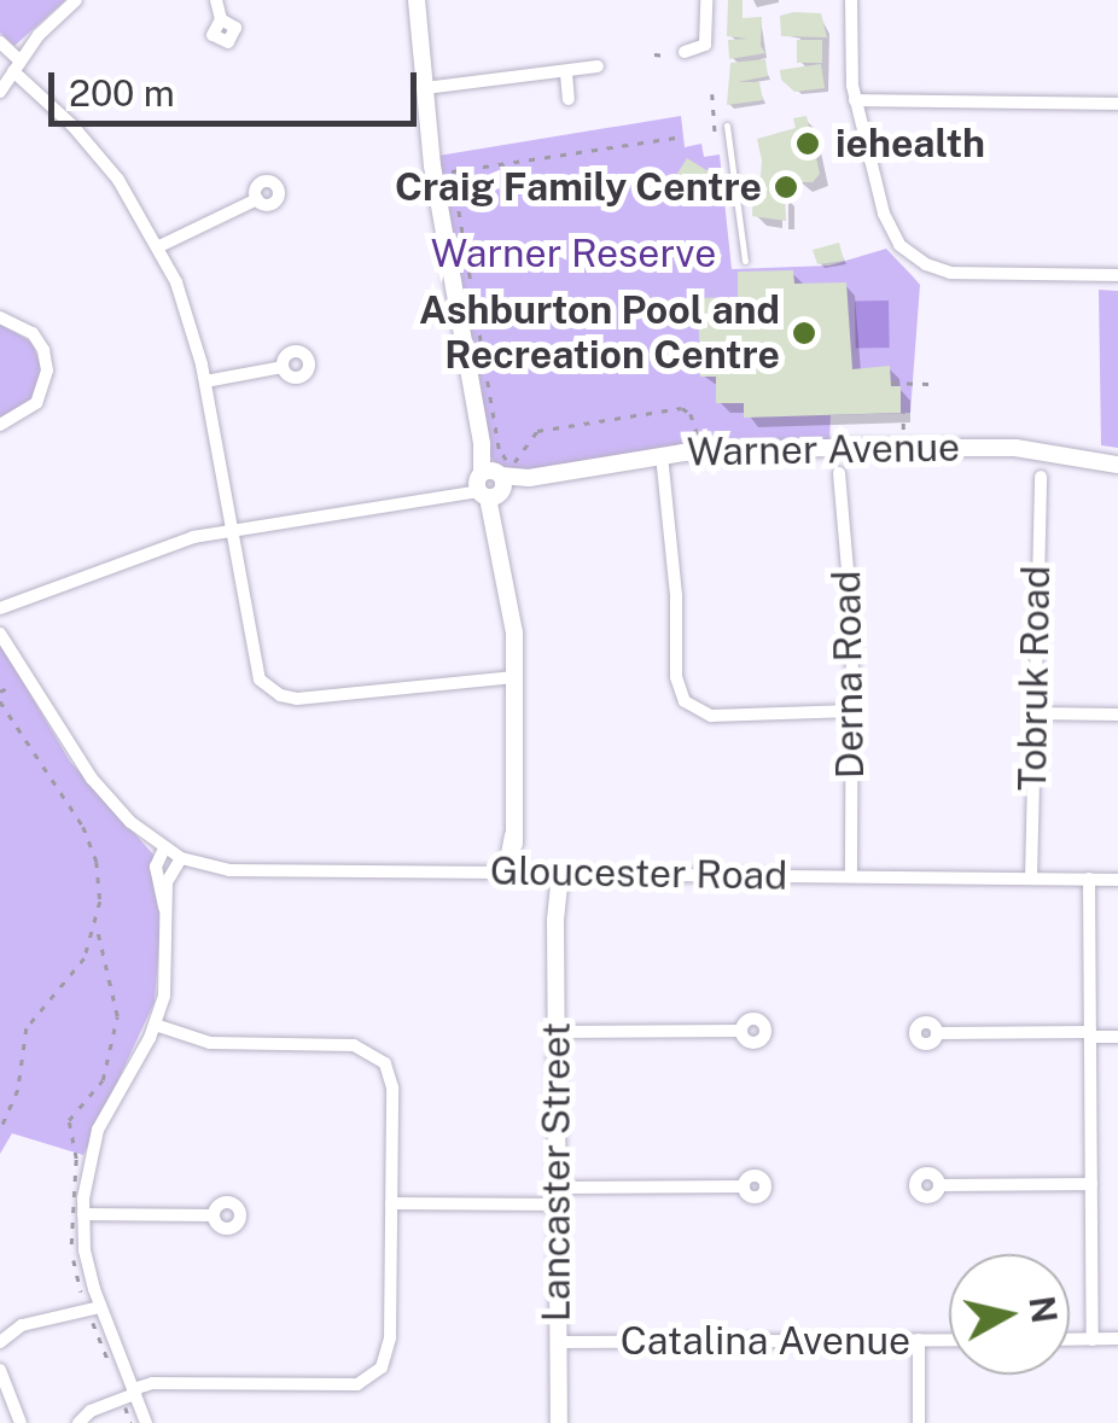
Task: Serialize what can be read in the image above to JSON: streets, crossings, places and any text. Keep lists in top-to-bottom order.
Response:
{
  "streets": {
    "street": [
      "Warner Avenue",
      "Derna Road",
      "Tobruk Road",
      "Gloucester Road",
      "Lancaster Street",
      "Catalina Avenue"
    ]
  },
  "crossings": [
    ["Derna Road", "Gloucester Road"],
    ["Tobruk Road", "Gloucester Road"],
    ["Gloucester Road", "Lancaster Street"],
    ["Lancaster Street", "Catalina Avenue"]
  ],
  "parks": ["Warner Reserve"],
  "places": ["iehealth", "Craig Family Centre", "Ashburton Pool and Recreation Centre"],
  "scale_bar": "200 m",
  "north": "right"
}
